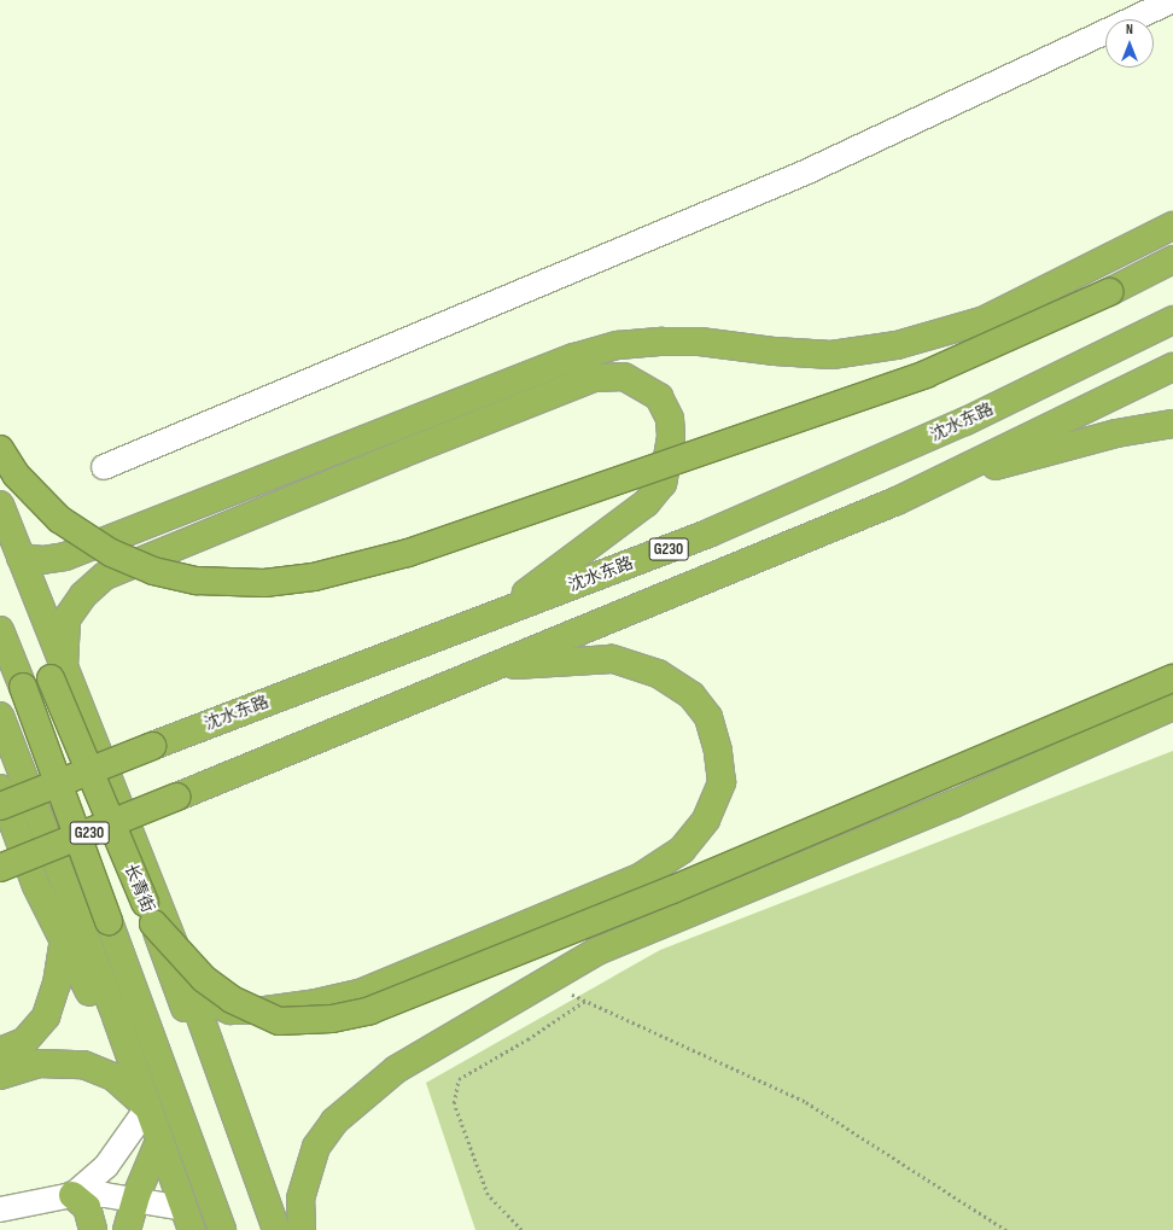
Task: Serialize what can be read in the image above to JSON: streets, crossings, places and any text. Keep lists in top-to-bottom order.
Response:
{
  "streets": {
    "highway": ["沈水东路", "G230", "长青街"]
  },
  "north": "top"
}
